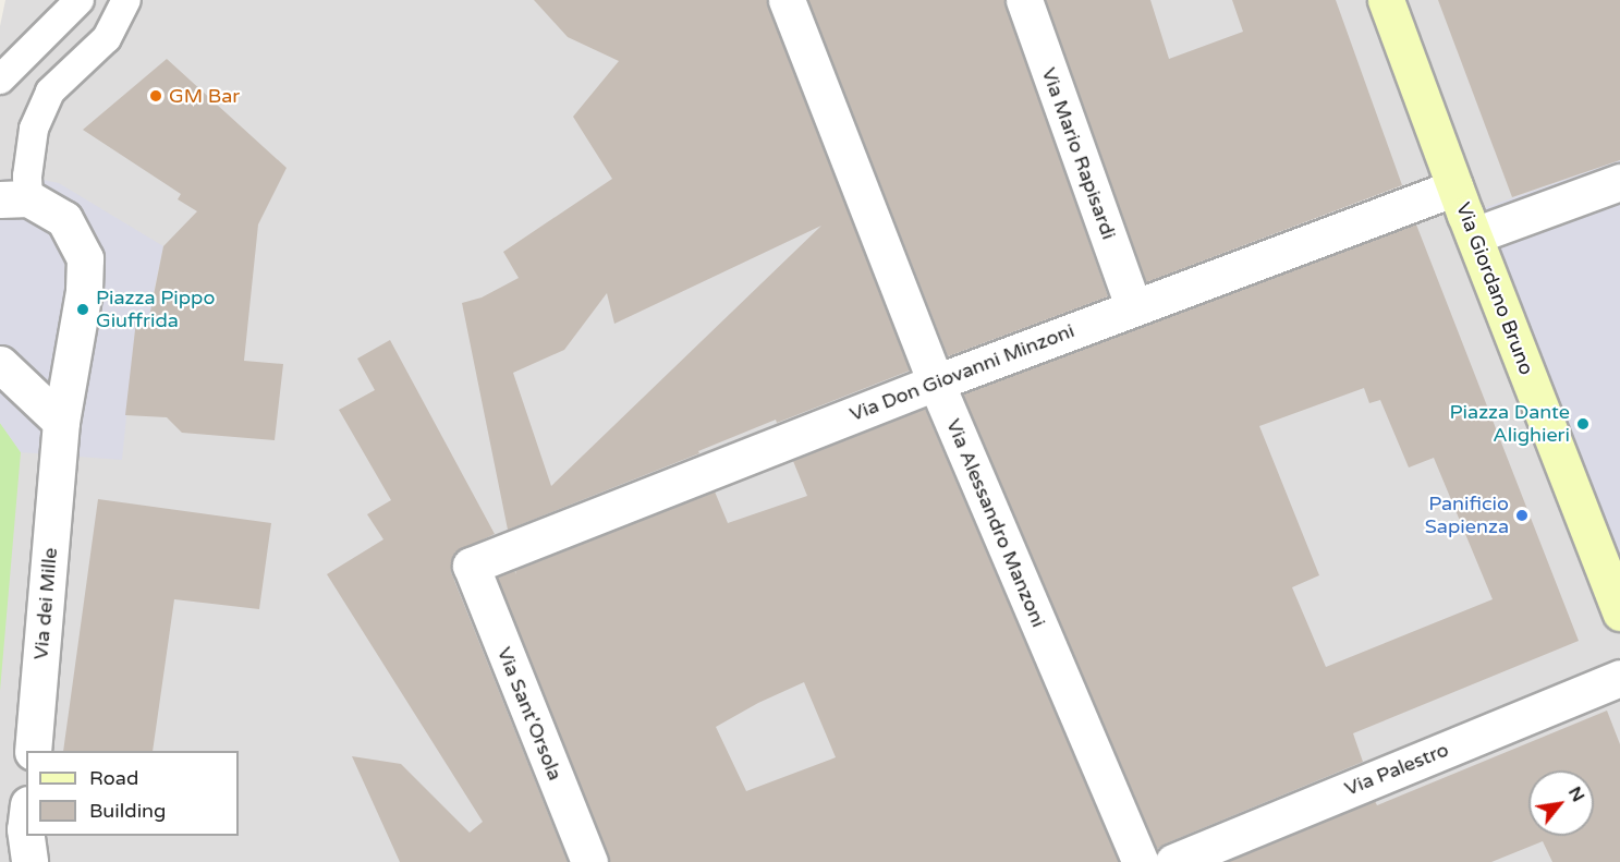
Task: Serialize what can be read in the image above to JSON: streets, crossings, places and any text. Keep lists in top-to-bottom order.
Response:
{
  "streets": {
    "main road": ["Via Giordano Bruno"],
    "street": [
      "Via Mario Rapisardi",
      "Via Don Giovanni Minzoni",
      "Via Alessandro Manzoni",
      "Via dei Mille",
      "Via Sant'Orsola",
      "Via Palestro"
    ]
  },
  "crossings": [
    ["Via Mario Rapisardi", "Via Don Giovanni Minzoni"],
    ["Via Giordano Bruno", "Via Don Giovanni Minzoni"],
    ["Via Don Giovanni Minzoni", "Via Alessandro Manzoni"],
    ["Via Don Giovanni Minzoni", "Via Sant'Orsola"]
  ],
  "places": [
    "GM Bar",
    "Piazza Pippo Giuffrida",
    "Piazza Dante Alighieri",
    "Panificio Sapienza"
  ],
  "legend": ["Road", "Building"],
  "north": "top right"
}
